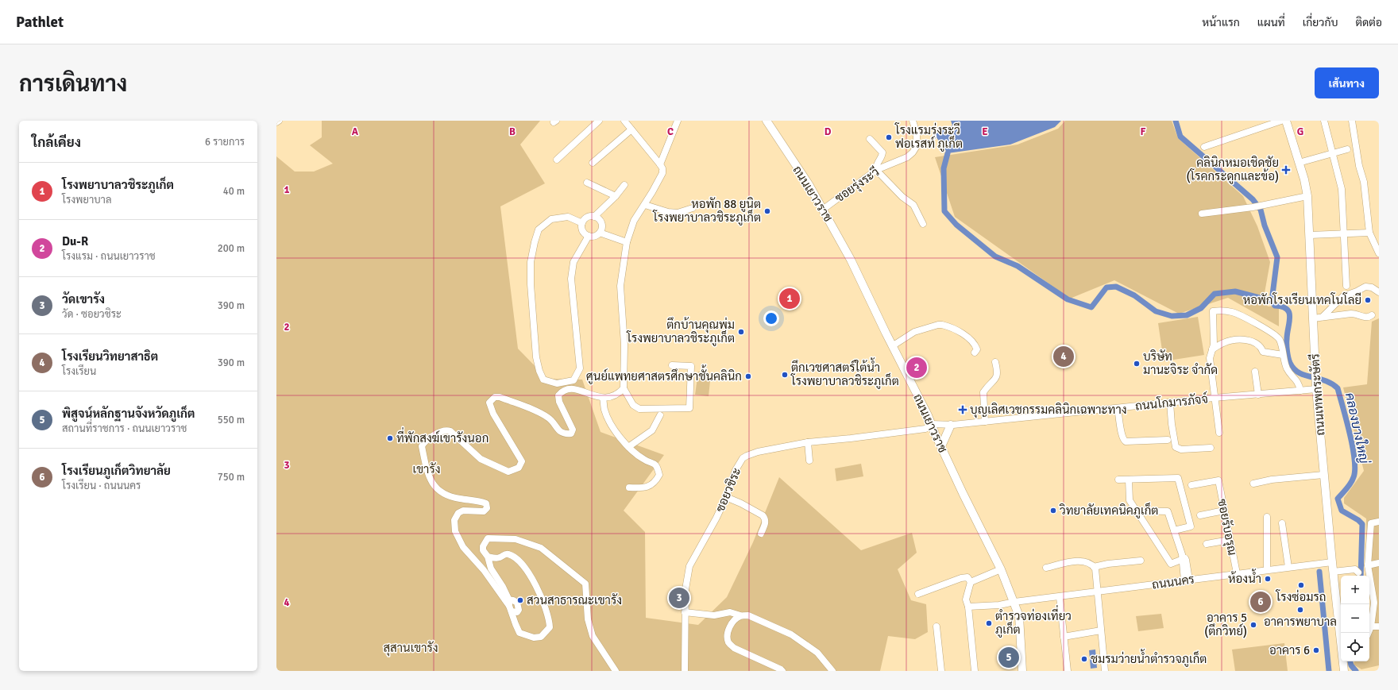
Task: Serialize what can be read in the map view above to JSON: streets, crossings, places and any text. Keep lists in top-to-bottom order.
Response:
{
  "streets": {
    "main road": ["ถนนเยาวราช", "ถนนเทพกระษัตรี"],
    "street": [
      "ซอยรุ่งระวี",
      "ถนนโกมารภัจจ์",
      "ซอยวชิระ",
      "ซอยรับอรุณ",
      "ถนนนคร"
    ]
  },
  "crossings": [
    ["ซอยรุ่งระวี", "ถนนเยาวราช"],
    ["ถนนเยาวราช", "ถนนโกมารภัจจ์"],
    ["ถนนเยาวราช", "ซอยวชิระ"],
    ["ถนนเยาวราช", "ถนนนคร"],
    ["ถนนเทพกระษัตรี", "ถนนโกมารภัจจ์"],
    ["ถนนเทพกระษัตรี", "ถนนนคร"],
    ["ถนนโกมารภัจจ์", "ซอยวชิระ"],
    ["ซอยรับอรุณ", "ถนนนคร"]
  ],
  "water": ["คลองบางใหญ่"],
  "parks": ["เขารัง", "สุสานเขารัง"],
  "places": {
    "other": [
      "โรงแรมรุ่งระวี ฟอเรสท์ ภูเก็ต",
      "หอพัก 88 ยูนิต โรงพยาบาลวชิระภูเก็ต",
      "หอพักโรงเรียนเทคโนโลยี",
      "ตึกบ้านคุณพุ่ม โรงพยาบาลวชิระภูเก็ต",
      "บริษัท มานะจิระ จำกัด",
      "ตึกเวชศาสตร์ใต้น้ำ โรงพยาบาลวชิระภูเก็ต",
      "ศูนย์แพทยศาสตรศึกษาชั้นคลินิก",
      "ที่พักสงฆ์เขารังนอก",
      "วิทยาลัยเทคนิคภูเก็ต",
      "ห้องน้ำ",
      "โรงซ่อมรถ",
      "สวนสาธารณะเขารัง",
      "อาคารพยาบาล",
      "ตำรวจท่องเที่ยว ภูเก็ต",
      "อาคาร 5 (ตึกวิทย์)",
      "อาคาร 6",
      "ชมรมว่ายน้ำตำรวจภูเก็ต"
    ],
    "health": ["คลินิกหมอเชิดชัย (โรคกระดูกและข้อ)", "บุญเลิศเวชกรรมคลินิกเฉพาะทาง"]
  },
  "page": {
    "header": "Pathlet",
    "nav": [
      "หน้าแรก",
      "แผนที่",
      "เกี่ยวกับ",
      "ติดต่อ"
    ],
    "title": "การเดินทาง",
    "buttons": "เส้นทาง",
    "heading": ["ใกล้เคียง", "6 รายการ"],
    "list": [
      {
        "mark": "1",
        "name": "โรงพยาบาลวชิระภูเก็ต",
        "note": "โรงพยาบาล",
        "value": "40 m"
      },
      {
        "mark": "2",
        "name": "Du-R",
        "note": "โรงแรม · ถนนเยาวราช",
        "value": "200 m"
      },
      {
        "mark": "3",
        "name": "วัดเขารัง",
        "note": "วัด · ซอยวชิระ",
        "value": "390 m"
      },
      {
        "mark": "4",
        "name": "โรงเรียนวิทยาสาธิต",
        "note": "โรงเรียน",
        "value": "390 m"
      },
      {
        "mark": "5",
        "name": "พิสูจน์หลักฐานจังหวัดภูเก็ต",
        "note": "สถานที่ราชการ · ถนนเยาวราช",
        "value": "550 m"
      },
      {
        "mark": "6",
        "name": "โรงเรียนภูเก็ตวิทยาลัย",
        "note": "โรงเรียน · ถนนนคร",
        "value": "750 m"
      }
    ],
    "pins": [
      "1",
      "4",
      "2",
      "3",
      "6",
      "5"
    ],
    "map_buttons": ["+", "−"]
  },
  "grid": {
    "columns": [
      "A",
      "B",
      "C",
      "D",
      "E",
      "F",
      "G"
    ],
    "rows": [
      "1",
      "2",
      "3",
      "4"
    ]
  }
}
